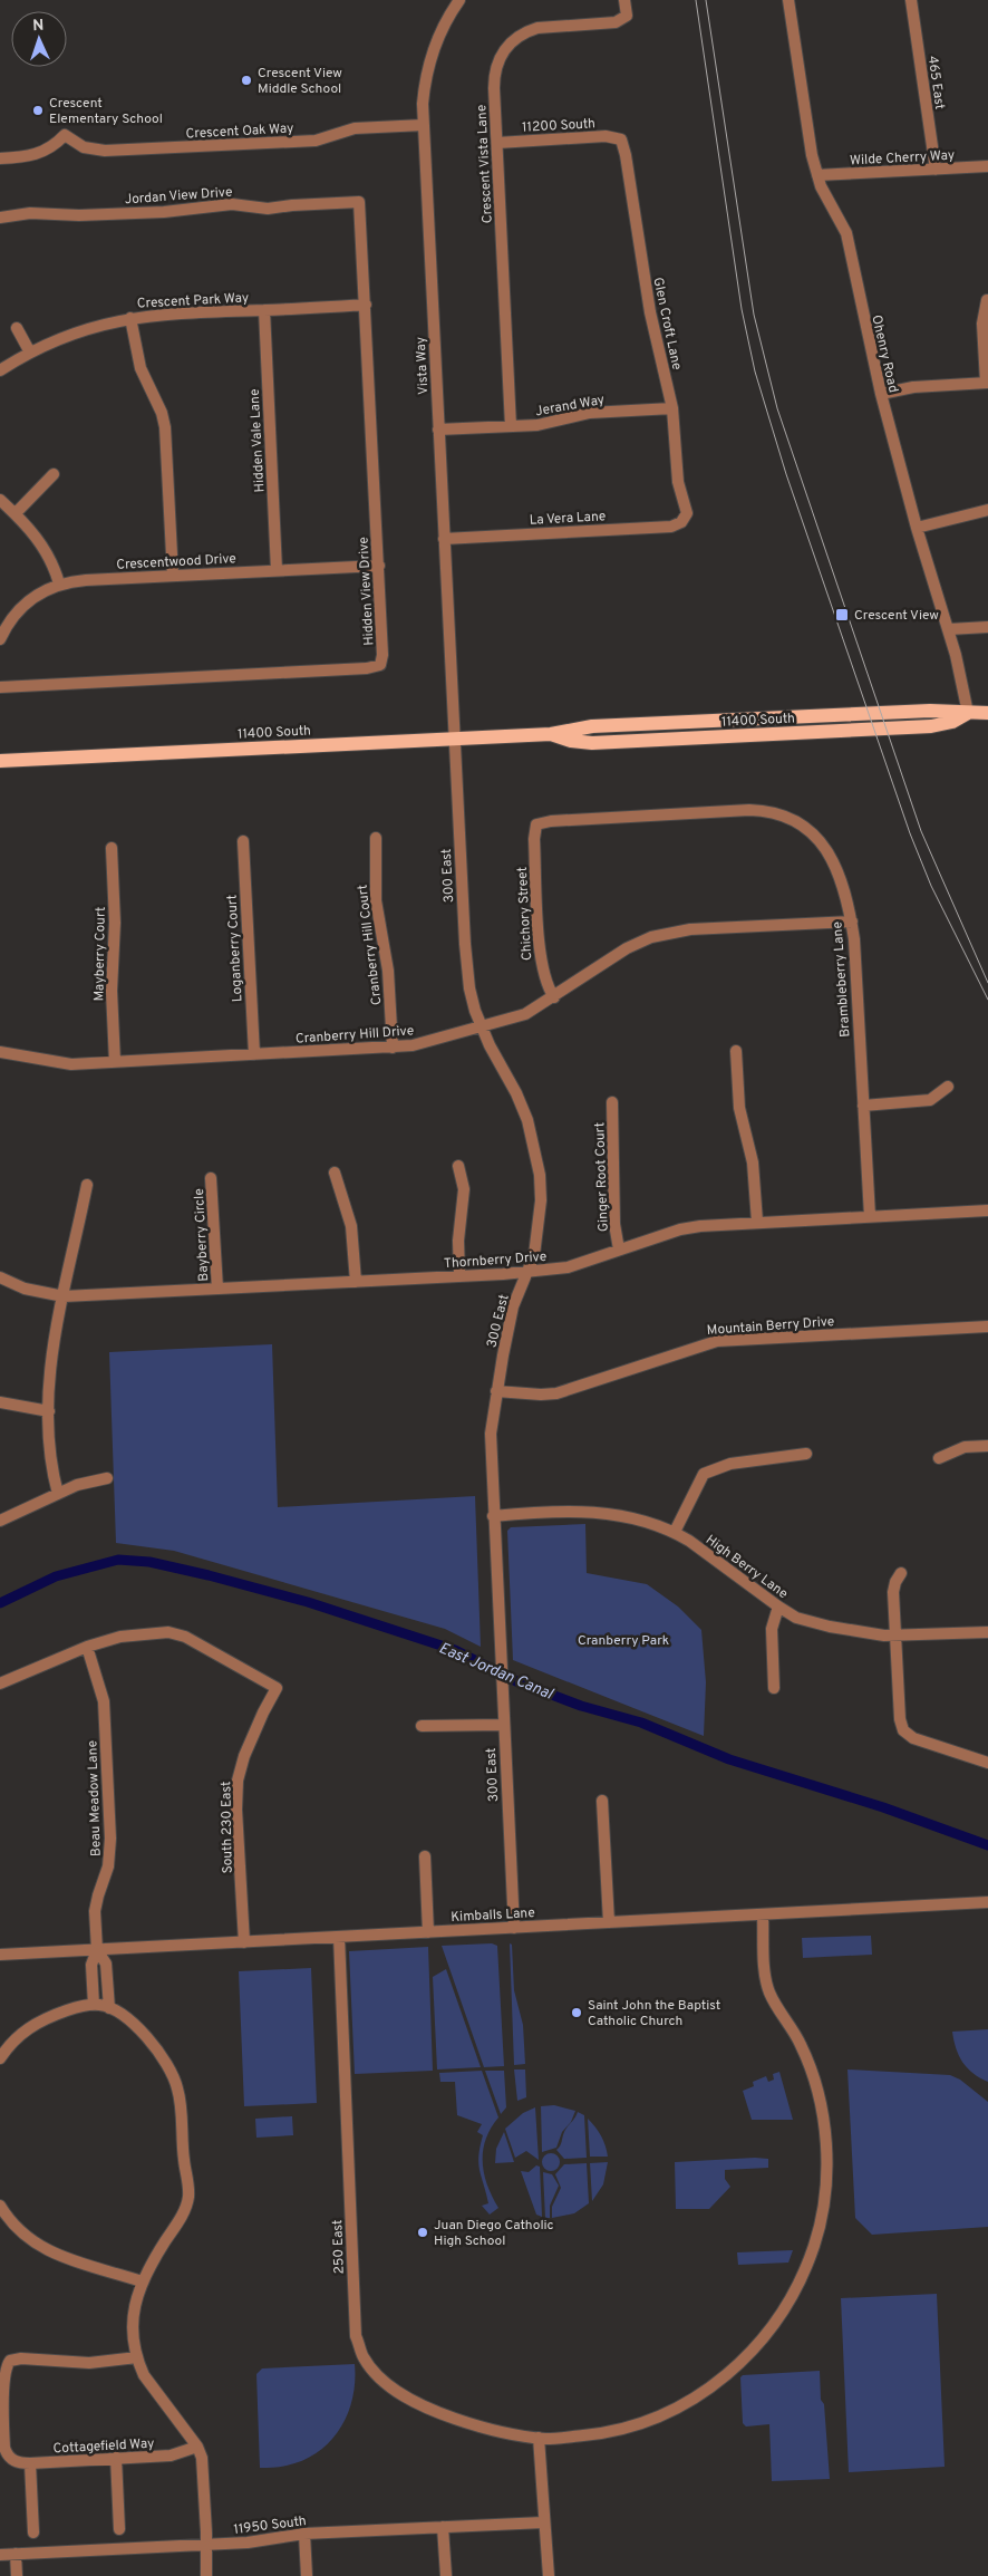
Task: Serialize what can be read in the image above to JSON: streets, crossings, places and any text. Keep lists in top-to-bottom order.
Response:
{
  "streets": {
    "main road": ["11400 South"],
    "street": [
      "465 East",
      "11200 South",
      "Crescent Oak Way",
      "Wilde Cherry Way",
      "Crescent Vista Lane",
      "Jordan View Drive",
      "Crescent Park Way",
      "Glen Croft Lane",
      "Ohenry Road",
      "Vista Way",
      "Jerand Way",
      "Hidden Vale Lane",
      "La Vera Lane",
      "Crescentwood Drive",
      "Hidden View Drive",
      "300 East",
      "Chichory Street",
      "Cranberry Hill Court",
      "Loganberry Court",
      "Mayberry Court",
      "Brambleberry Lane",
      "Cranberry Hill Drive",
      "Ginger Root Court",
      "Bayberry Circle",
      "Thornberry Drive",
      "Mountain Berry Drive",
      "High Berry Lane",
      "Beau Meadow Lane",
      "South 230 East",
      "Kimballs Lane",
      "250 East",
      "Cottagefield Way",
      "11950 South"
    ]
  },
  "crossings": [
    ["465 East", "Wilde Cherry Way"],
    ["11200 South", "Crescent Vista Lane"],
    ["11200 South", "Glen Croft Lane"],
    ["Crescent Oak Way", "Vista Way"],
    ["Wilde Cherry Way", "Ohenry Road"],
    ["Crescent Vista Lane", "Jerand Way"],
    ["Jordan View Drive", "Hidden View Drive"],
    ["Crescent Park Way", "Hidden Vale Lane"],
    ["Crescent Park Way", "Hidden View Drive"],
    ["Glen Croft Lane", "Jerand Way"],
    ["Glen Croft Lane", "La Vera Lane"],
    ["Ohenry Road", "11400 South"],
    ["Vista Way", "Jerand Way"],
    ["Vista Way", "La Vera Lane"],
    ["Vista Way", "11400 South"],
    ["Vista Way", "300 East"],
    ["Hidden Vale Lane", "Crescentwood Drive"],
    ["Crescentwood Drive", "Hidden View Drive"],
    ["11400 South", "300 East"],
    ["300 East", "Cranberry Hill Drive"],
    ["300 East", "Thornberry Drive"],
    ["300 East", "Mountain Berry Drive"],
    ["300 East", "High Berry Lane"],
    ["300 East", "Kimballs Lane"],
    ["Chichory Street", "Brambleberry Lane"],
    ["Chichory Street", "Cranberry Hill Drive"],
    ["Cranberry Hill Court", "Cranberry Hill Drive"],
    ["Loganberry Court", "Cranberry Hill Drive"],
    ["Mayberry Court", "Cranberry Hill Drive"],
    ["Brambleberry Lane", "Cranberry Hill Drive"],
    ["Brambleberry Lane", "Thornberry Drive"],
    ["Ginger Root Court", "Thornberry Drive"],
    ["Bayberry Circle", "Thornberry Drive"],
    ["Beau Meadow Lane", "South 230 East"],
    ["Beau Meadow Lane", "Kimballs Lane"],
    ["South 230 East", "Kimballs Lane"],
    ["Kimballs Lane", "250 East"]
  ],
  "water": ["East Jordan Canal"],
  "parks": ["Cranberry Park"],
  "places": {
    "other": [
      "Crescent View Middle School",
      "Crescent Elementary School",
      "Saint John the Baptist Catholic Church",
      "Juan Diego Catholic High School"
    ],
    "transit": ["Crescent View"]
  },
  "north": "top"
}
